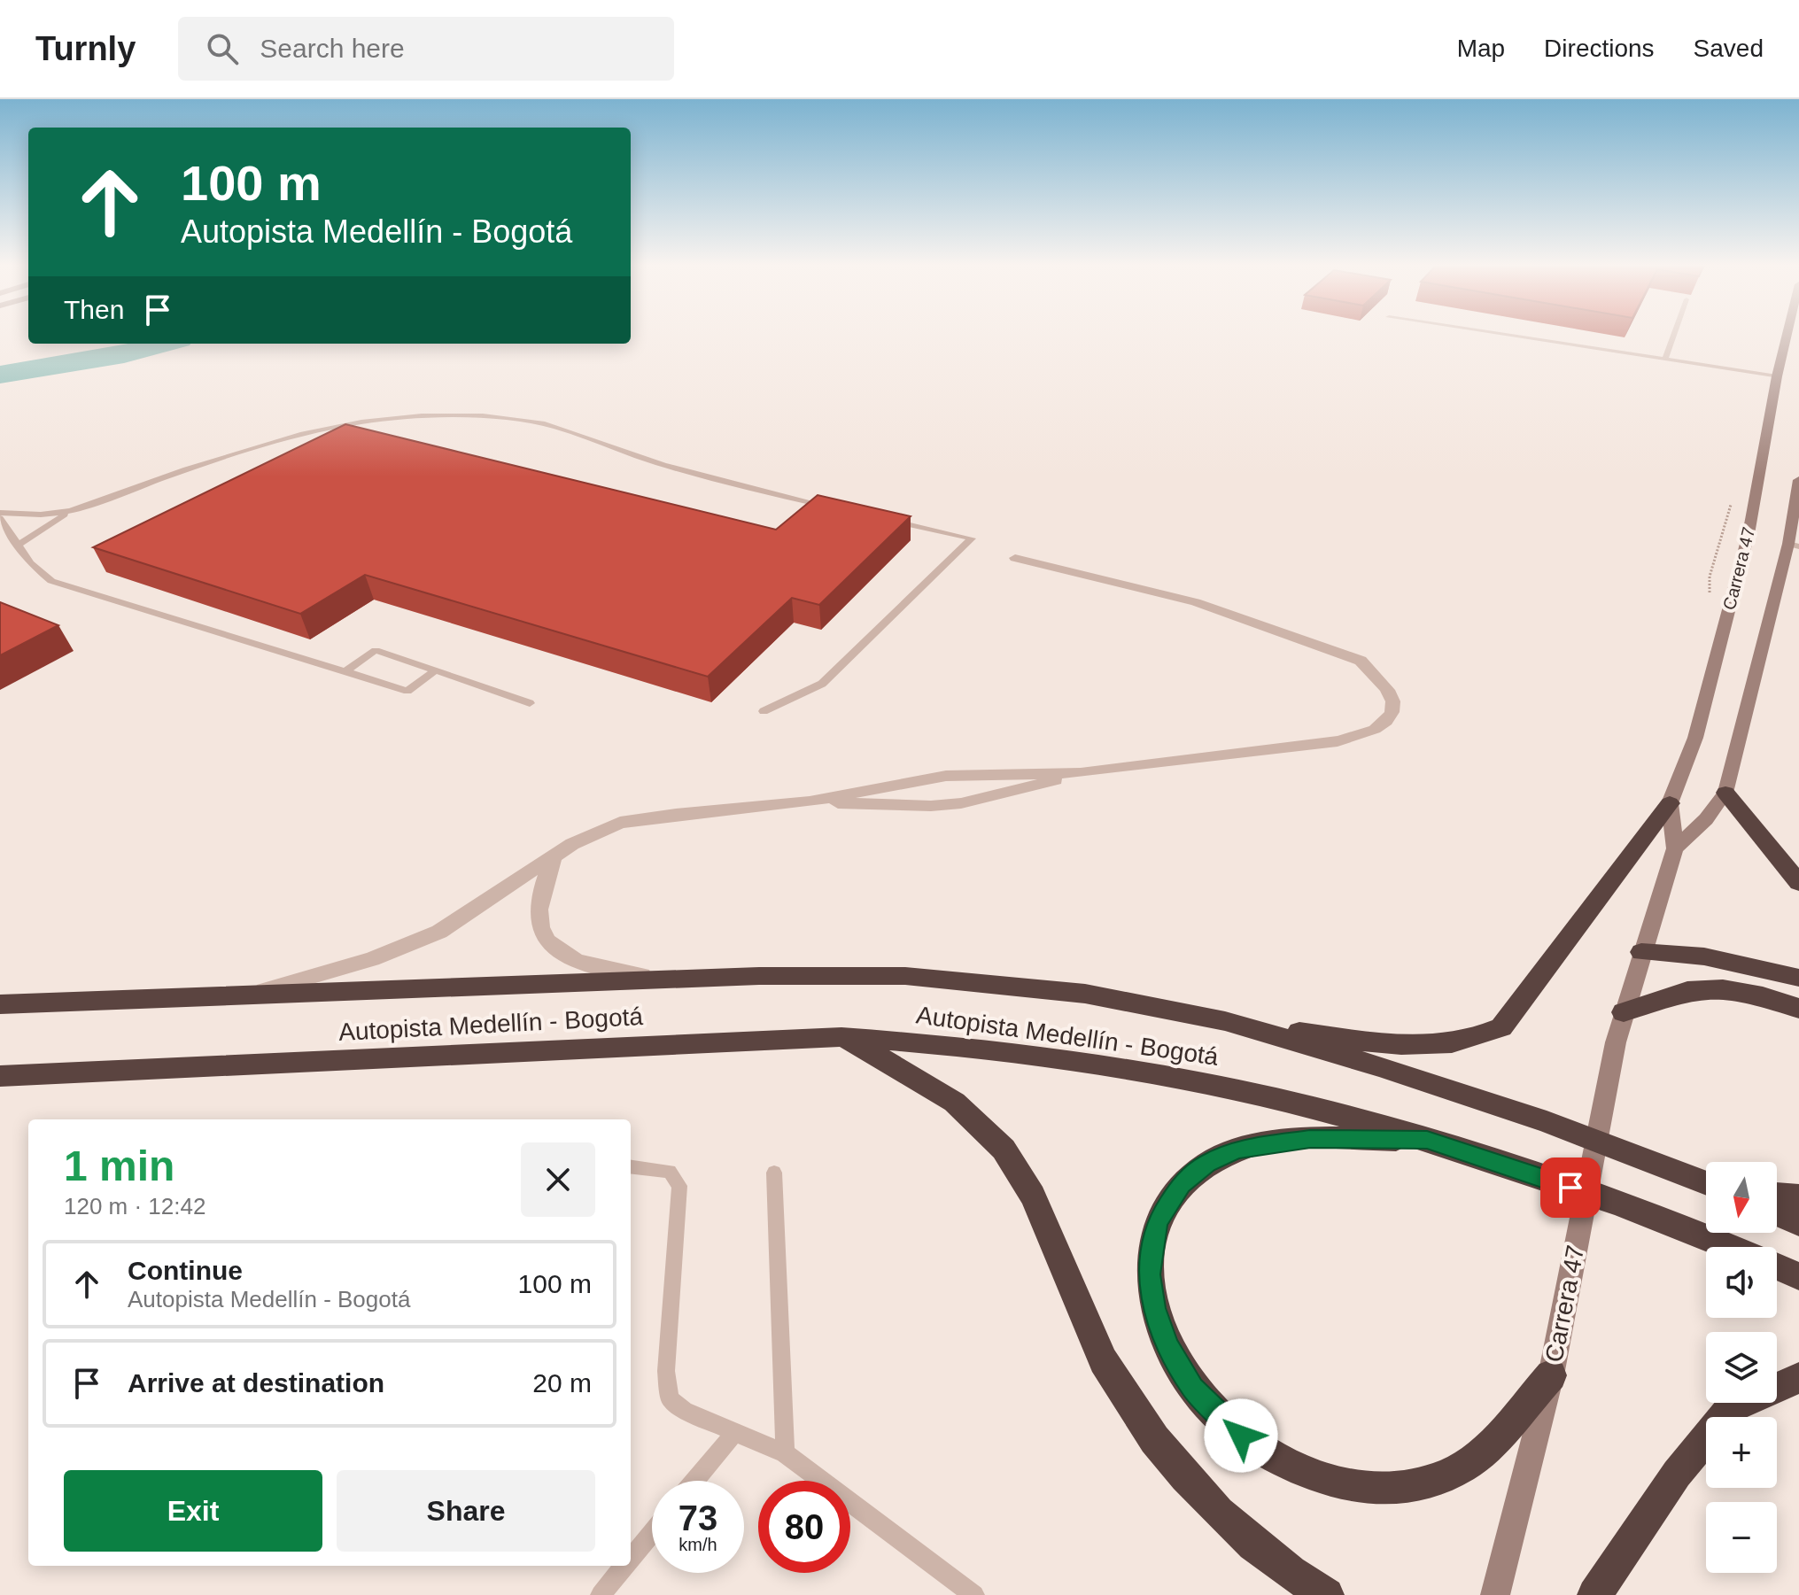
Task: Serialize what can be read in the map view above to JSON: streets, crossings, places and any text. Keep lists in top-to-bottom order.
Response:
{
  "streets": {
    "highway": ["Autopista Medellín - Bogotá"],
    "street": ["Carrera 47"]
  },
  "north": "bottom",
  "page": {
    "header": "Turnly",
    "search": "Search here",
    "nav": ["Map", "Directions", "Saved"],
    "turn": ["100 m", "Autopista Medellín - Bogotá"],
    "then": "Then",
    "heading": ["1 min", "120 m · 12:42"],
    "map_buttons": ["+", "−"],
    "list": [
      {
        "name": "Continue",
        "note": "Autopista Medellín - Bogotá",
        "value": "100 m"
      },
      {
        "name": "Arrive at destination",
        "value": "20 m"
      }
    ],
    "buttons": ["Exit", "Share"],
    "speed": "73 km/h",
    "limit": "80"
  }
}
